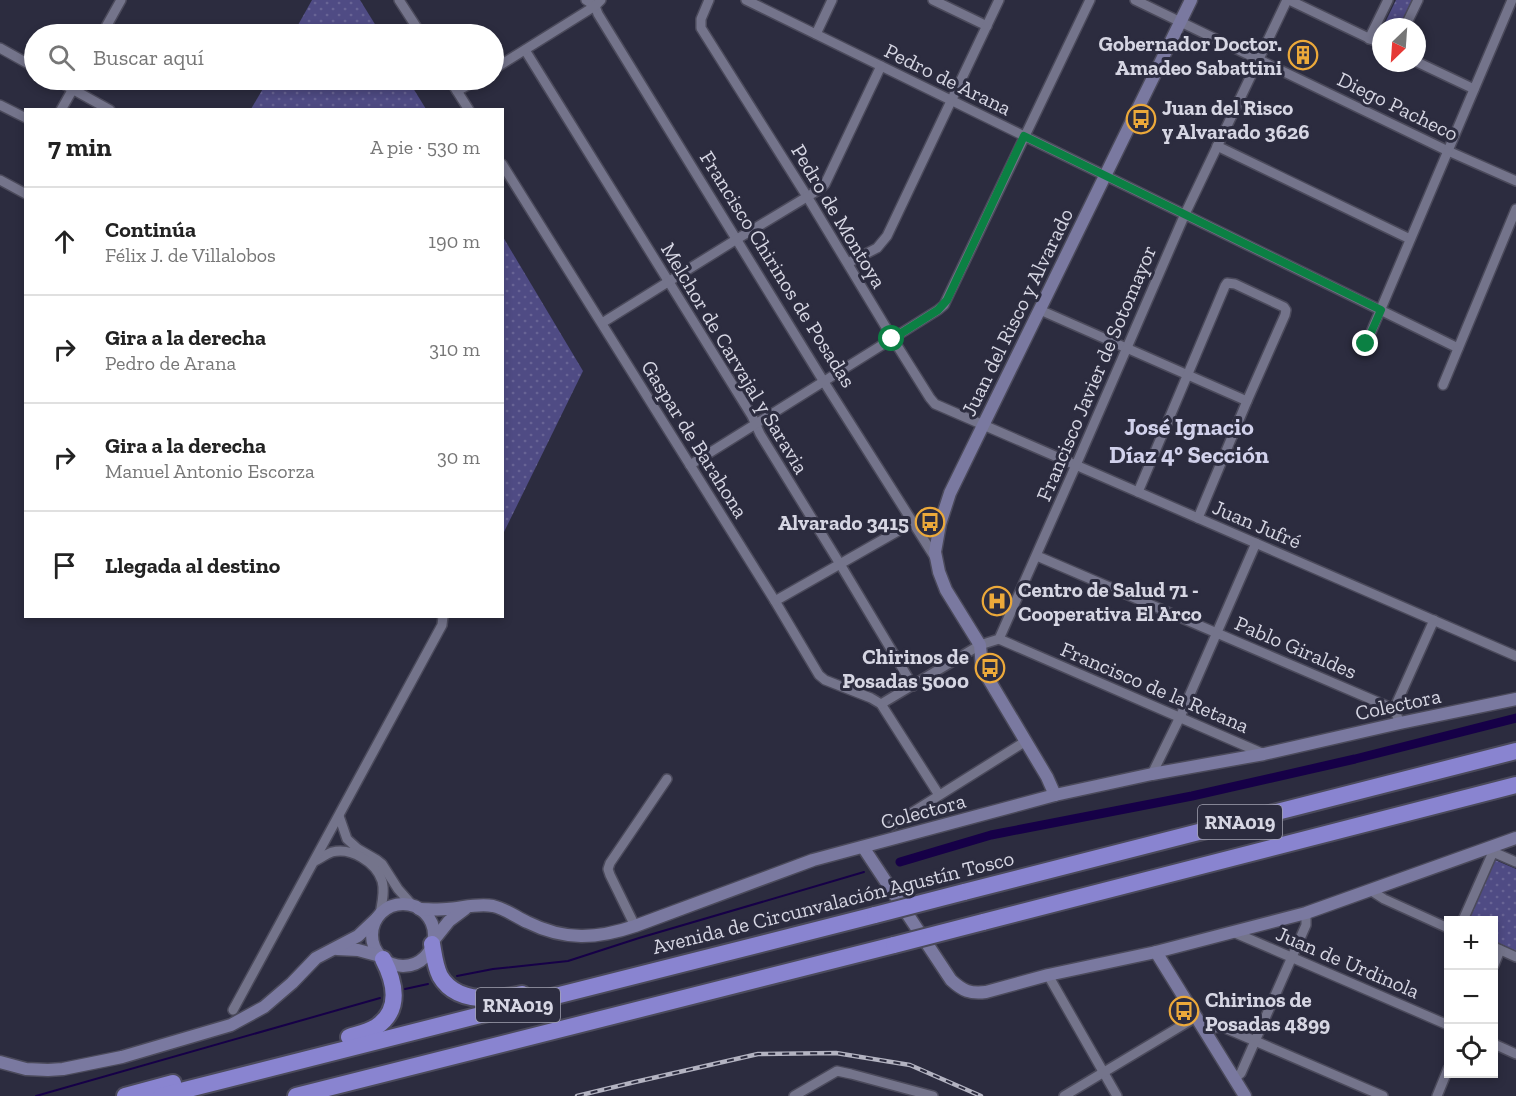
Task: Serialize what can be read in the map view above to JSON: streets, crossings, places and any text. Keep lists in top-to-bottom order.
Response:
{
  "streets": {
    "highway": ["RNA019", "Avenida de Circunvalación Agustín Tosco"],
    "main road": ["Juan del Risco y Alvarado", "Colectora"],
    "street": [
      "Pedro de Arana",
      "Diego Pacheco",
      "Pedro de Montoya",
      "Francisco Chirinos de Posadas",
      "Melchor de Carvajal y Saravia",
      "Francisco Javier de Sotomayor",
      "Gaspar de Barahona",
      "Juan Jufré",
      "Pablo Giraldes",
      "Francisco de la Retana",
      "Juan de Urdinola"
    ]
  },
  "crossings": [
    ["Pedro de Arana", "Juan del Risco y Alvarado"],
    ["Pedro de Arana", "Francisco Javier de Sotomayor"],
    ["Diego Pacheco", "Juan del Risco y Alvarado"],
    ["Diego Pacheco", "Francisco Javier de Sotomayor"],
    ["Pedro de Montoya", "Juan del Risco y Alvarado"],
    ["Pedro de Montoya", "Juan Jufré"],
    ["Francisco Chirinos de Posadas", "Juan del Risco y Alvarado"],
    ["Juan del Risco y Alvarado", "Juan Jufré"],
    ["Francisco Javier de Sotomayor", "Juan Jufré"],
    ["Francisco Javier de Sotomayor", "Pablo Giraldes"],
    ["Francisco Javier de Sotomayor", "Francisco de la Retana"],
    ["Francisco de la Retana", "Colectora"],
    ["Colectora", "Juan de Urdinola"]
  ],
  "districts": ["José Ignacio Díaz 4° Sección"],
  "places": {
    "building": ["Gobernador Doctor. Amadeo Sabattini"],
    "bus stop": [
      "Juan del Risco y Alvarado 3626",
      "Alvarado 3415",
      "Chirinos de Posadas 5000",
      "Chirinos de Posadas 4899"
    ],
    "hospital": ["Centro de Salud 71 - Cooperativa El Arco"]
  },
  "north": "bottom left",
  "page": {
    "search": "Buscar aquí",
    "heading": ["7 min", "A pie · 530 m"],
    "list": [
      ["Continúa", "Félix J. de Villalobos", "190 m"],
      ["Gira a la derecha", "Pedro de Arana", "310 m"],
      ["Gira a la derecha", "Manuel Antonio Escorza", "30 m"],
      "Llegada al destino"
    ],
    "map_buttons": ["+", "−"]
  }
}
